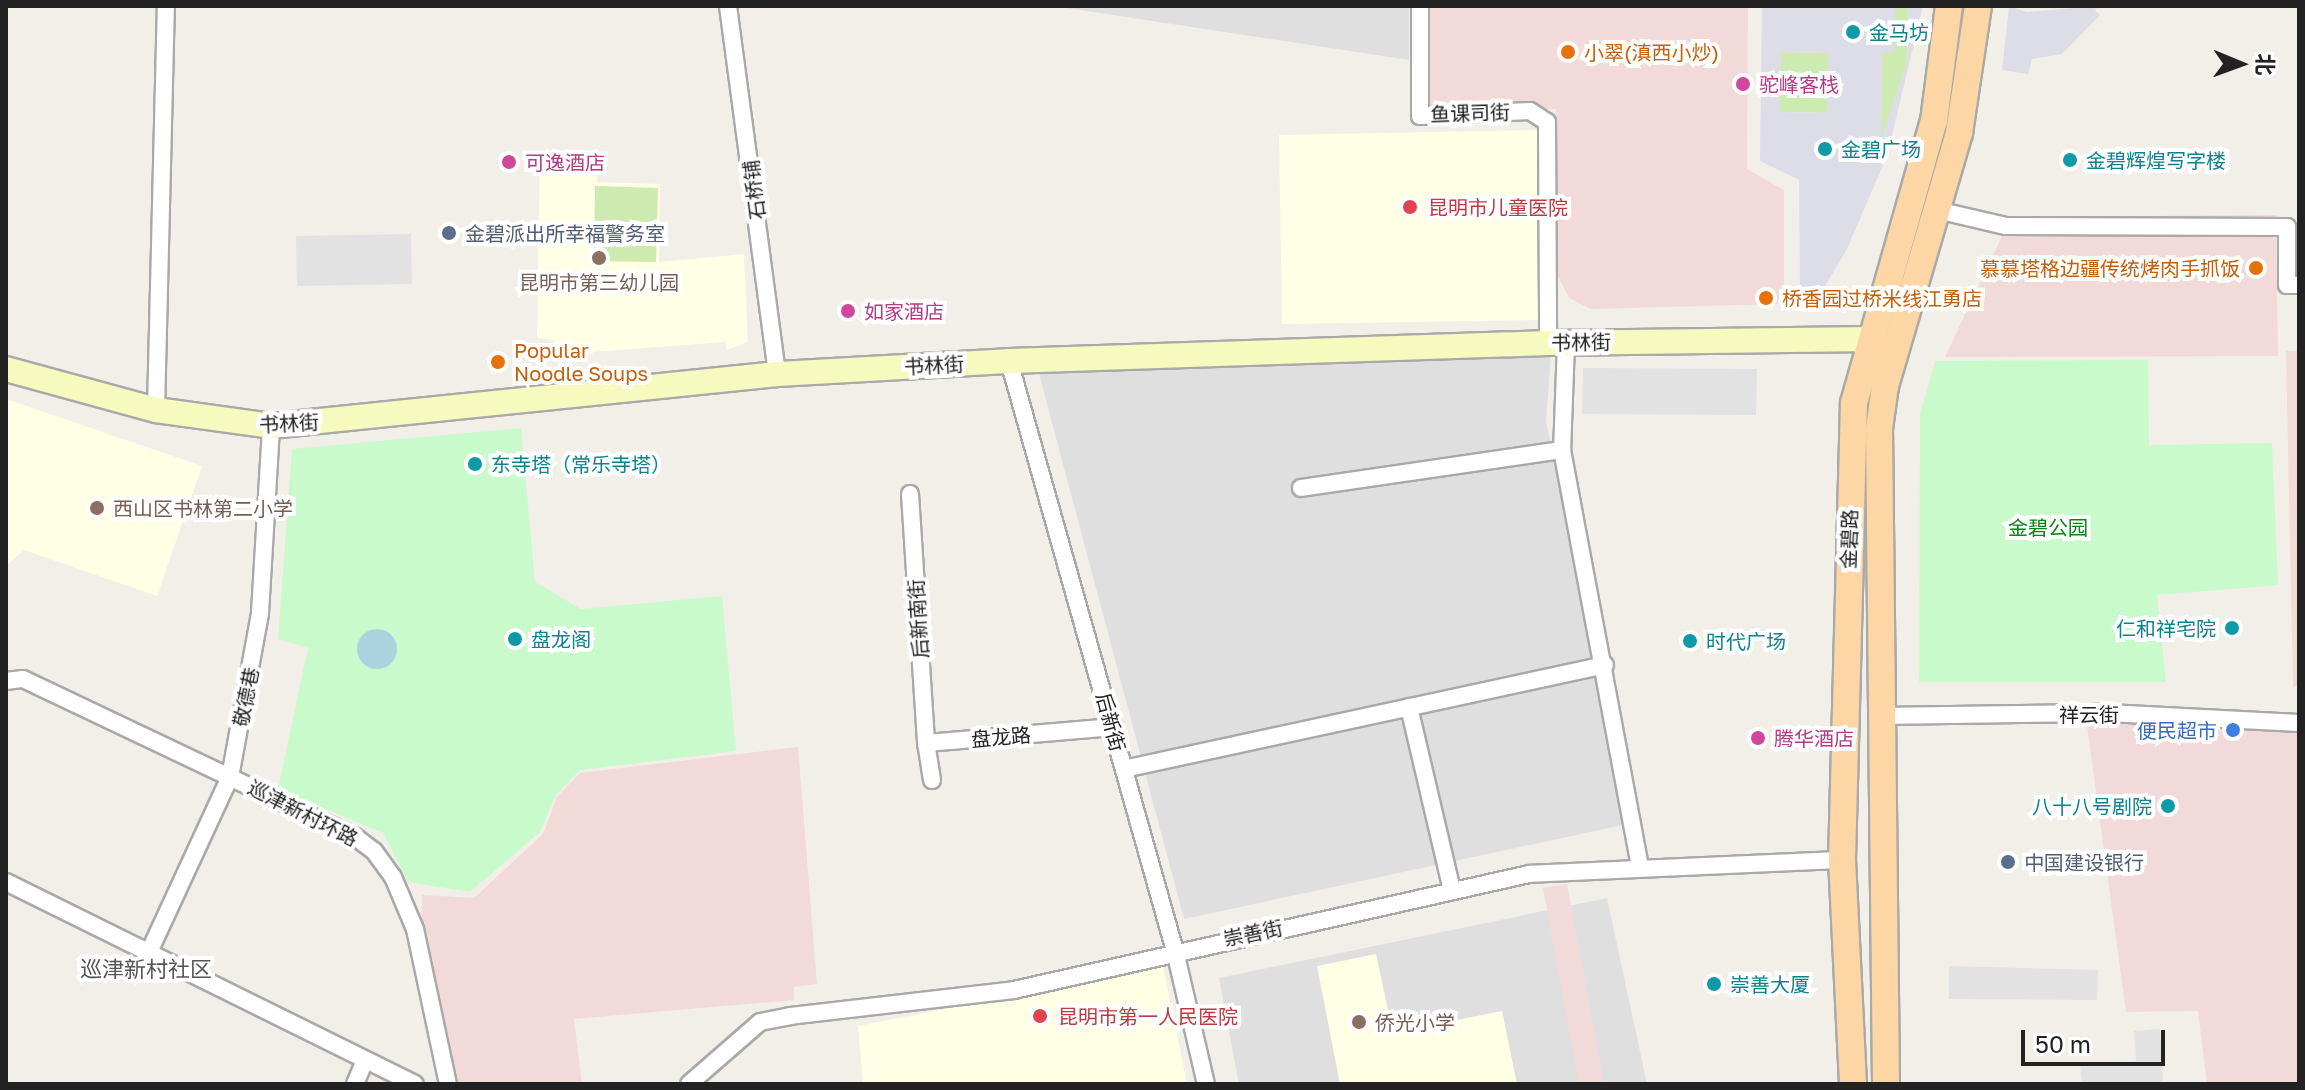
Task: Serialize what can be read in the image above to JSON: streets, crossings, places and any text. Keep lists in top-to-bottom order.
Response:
{
  "streets": {
    "main road": ["金碧路"],
    "street": [
      "鱼课司街",
      "石桥铺",
      "书林街",
      "后新南街",
      "敬德巷",
      "祥云街",
      "后新街",
      "盘龙路",
      "巡津新村环路",
      "崇善街"
    ]
  },
  "crossings": [
    ["鱼课司街", "书林街"],
    ["石桥铺", "书林街"],
    ["书林街", "金碧路"],
    ["书林街", "敬德巷"],
    ["书林街", "后新街"],
    ["金碧路", "祥云街"],
    ["金碧路", "崇善街"],
    ["后新南街", "盘龙路"],
    ["敬德巷", "巡津新村环路"],
    ["后新街", "盘龙路"],
    ["后新街", "崇善街"]
  ],
  "districts": ["巡津新村社区"],
  "parks": ["金碧公园"],
  "places": [
    "金马坊",
    "小翠(滇西小炒)",
    "驼峰客栈",
    "金碧广场",
    "金碧辉煌写字楼",
    "可逸酒店",
    "昆明市儿童医院",
    "金碧派出所幸福警务室",
    "昆明市第三幼儿园",
    "慕慕塔格边疆传统烤肉手抓饭",
    "桥香园过桥米线江勇店",
    "如家酒店",
    "Popular Noodle Soups",
    "东寺塔（常乐寺塔）",
    "西山区书林第二小学",
    "仁和祥宅院",
    "盘龙阁",
    "时代广场",
    "便民超市",
    "腾华酒店",
    "八十八号剧院",
    "中国建设银行",
    "崇善大厦",
    "昆明市第一人民医院",
    "侨光小学"
  ],
  "scale_bar": "50 m",
  "north": "right"
}
